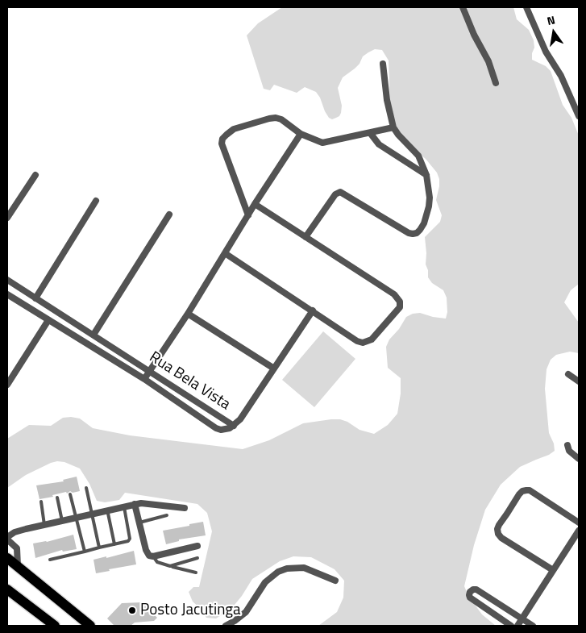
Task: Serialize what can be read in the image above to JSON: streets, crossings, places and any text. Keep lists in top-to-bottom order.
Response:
{
  "streets": {
    "street": ["Rua Bela Vista"]
  },
  "places": ["Posto Jacutinga"],
  "north": "top"
}
